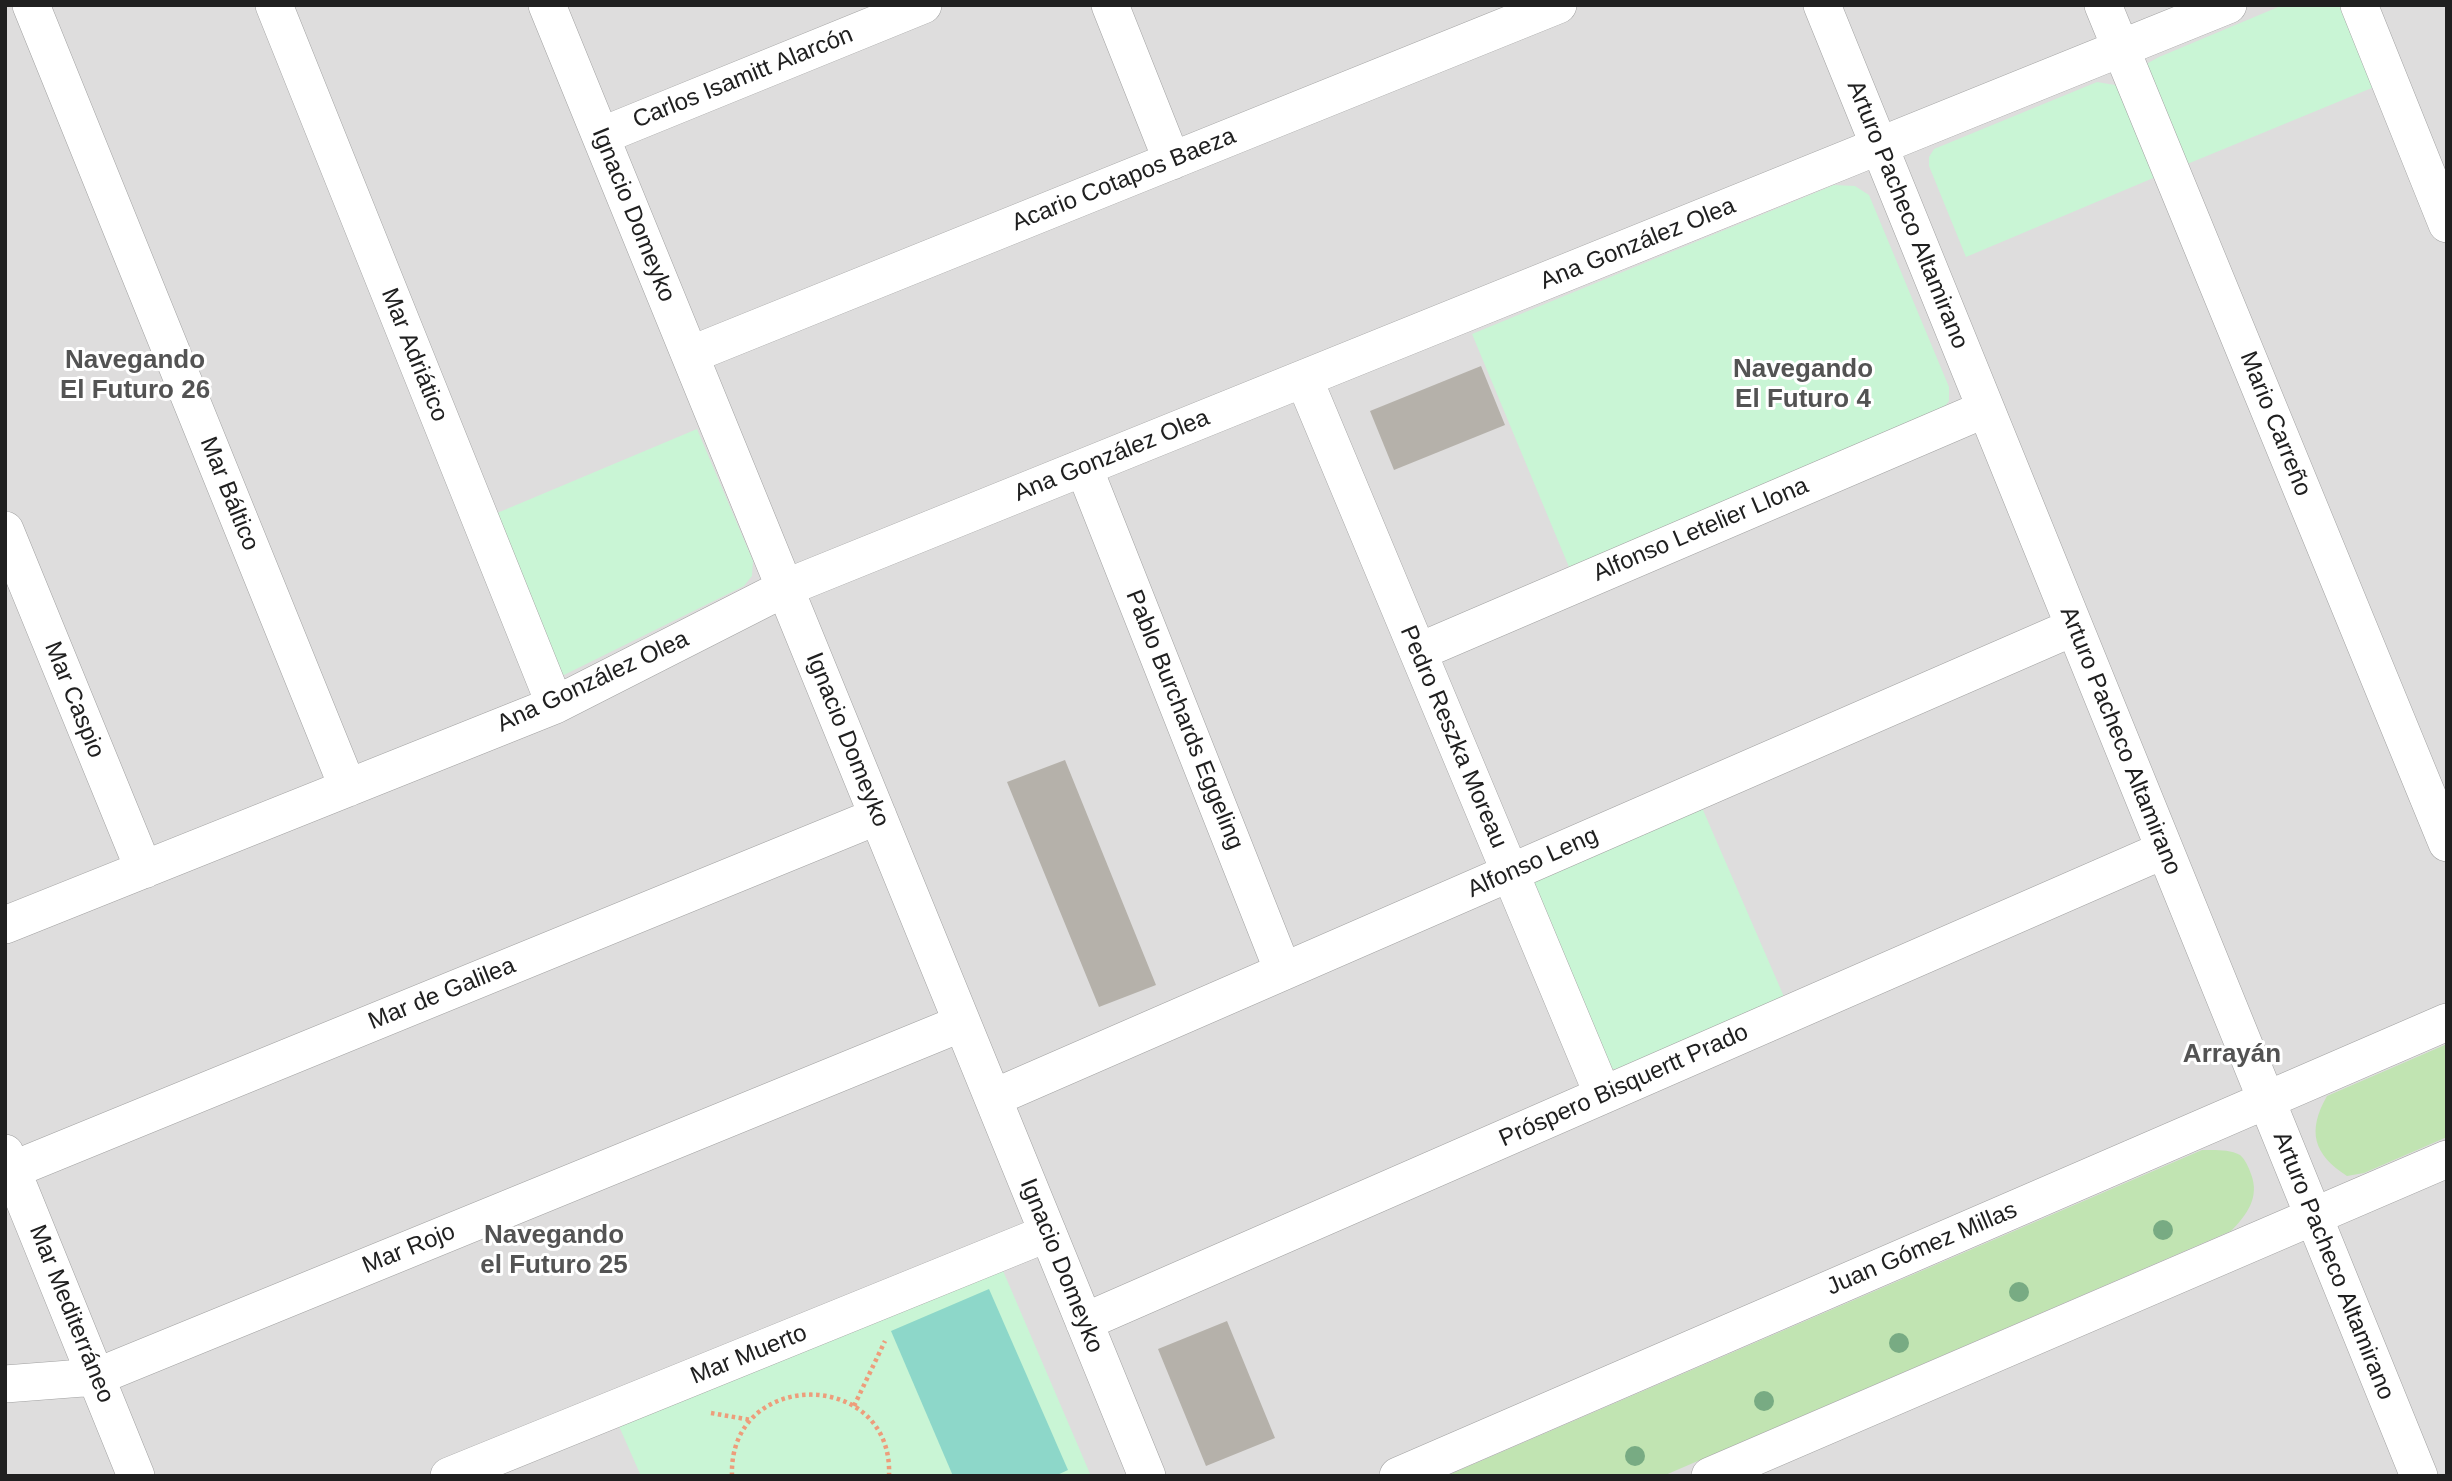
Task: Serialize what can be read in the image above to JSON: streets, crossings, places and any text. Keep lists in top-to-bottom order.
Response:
{
  "streets": {
    "street": [
      "Carlos Isamitt Alarcón",
      "Acario Cotapos Baeza",
      "Ignacio Domeyko",
      "Arturo Pacheco Altamirano",
      "Ana González Olea",
      "Mar Adriático",
      "Mario Carreño",
      "Mar Báltico",
      "Alfonso Letelier Llona",
      "Mar Caspio",
      "Pablo Burchards Eggeling",
      "Pedro Reszka Moreau",
      "Alfonso Leng",
      "Mar de Galilea",
      "Próspero Bisquertt Prado",
      "Mar Rojo",
      "Juan Gómez Millas",
      "Mar Mediterráneo",
      "Mar Muerto"
    ]
  },
  "crossings": [
    ["Carlos Isamitt Alarcón", "Ignacio Domeyko"],
    ["Acario Cotapos Baeza", "Ignacio Domeyko"],
    ["Ignacio Domeyko", "Ana González Olea"],
    ["Ignacio Domeyko", "Alfonso Leng"],
    ["Ignacio Domeyko", "Mar de Galilea"],
    ["Ignacio Domeyko", "Próspero Bisquertt Prado"],
    ["Ignacio Domeyko", "Mar Rojo"],
    ["Ignacio Domeyko", "Mar Muerto"],
    ["Arturo Pacheco Altamirano", "Ana González Olea"],
    ["Arturo Pacheco Altamirano", "Alfonso Letelier Llona"],
    ["Arturo Pacheco Altamirano", "Alfonso Leng"],
    ["Arturo Pacheco Altamirano", "Próspero Bisquertt Prado"],
    ["Arturo Pacheco Altamirano", "Juan Gómez Millas"],
    ["Ana González Olea", "Mar Adriático"],
    ["Ana González Olea", "Mario Carreño"],
    ["Ana González Olea", "Mar Báltico"],
    ["Ana González Olea", "Mar Caspio"],
    ["Ana González Olea", "Pablo Burchards Eggeling"],
    ["Ana González Olea", "Pedro Reszka Moreau"],
    ["Alfonso Letelier Llona", "Pedro Reszka Moreau"],
    ["Pablo Burchards Eggeling", "Alfonso Leng"],
    ["Pedro Reszka Moreau", "Alfonso Leng"],
    ["Pedro Reszka Moreau", "Próspero Bisquertt Prado"],
    ["Mar de Galilea", "Mar Mediterráneo"],
    ["Mar Rojo", "Mar Mediterráneo"]
  ],
  "districts": [
    "Navegando El Futuro 26",
    "Navegando El Futuro 4",
    "Arrayán",
    "Navegando el Futuro 25"
  ]
}
